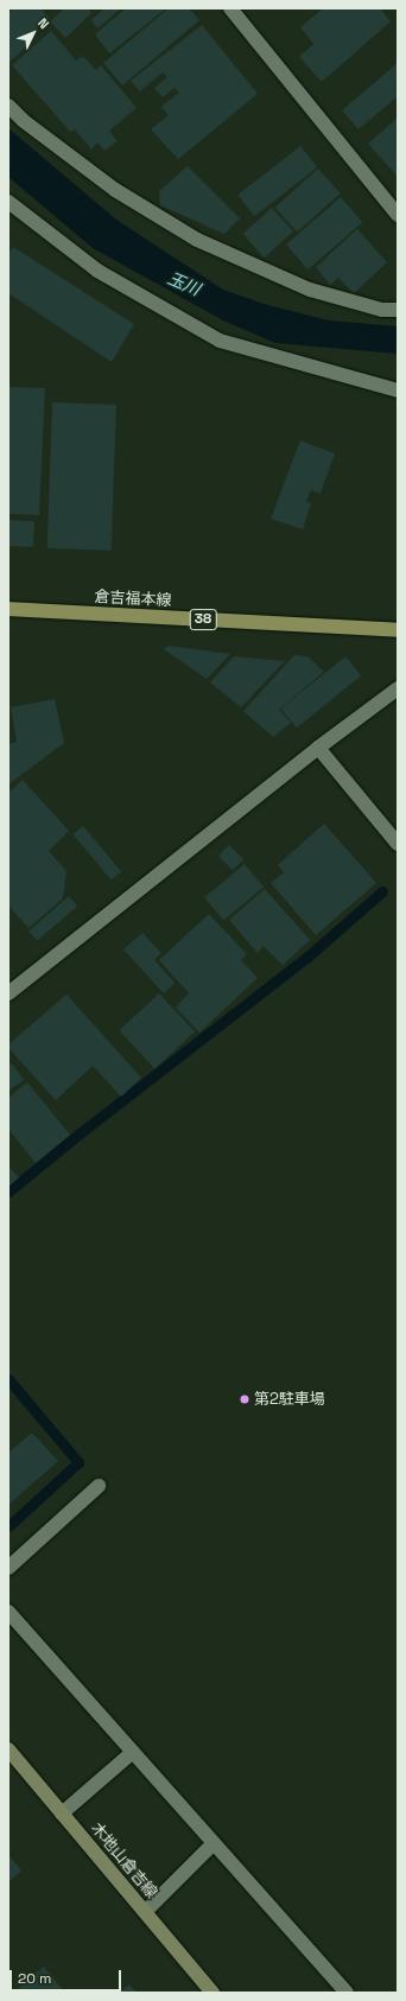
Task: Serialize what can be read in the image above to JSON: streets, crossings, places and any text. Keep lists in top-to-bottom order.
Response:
{
  "streets": {
    "main road": ["倉吉福本線", "38", "木地山倉吉線"]
  },
  "water": ["玉川"],
  "places": ["第2駐車場"],
  "scale_bar": "20 m",
  "north": "top right"
}
